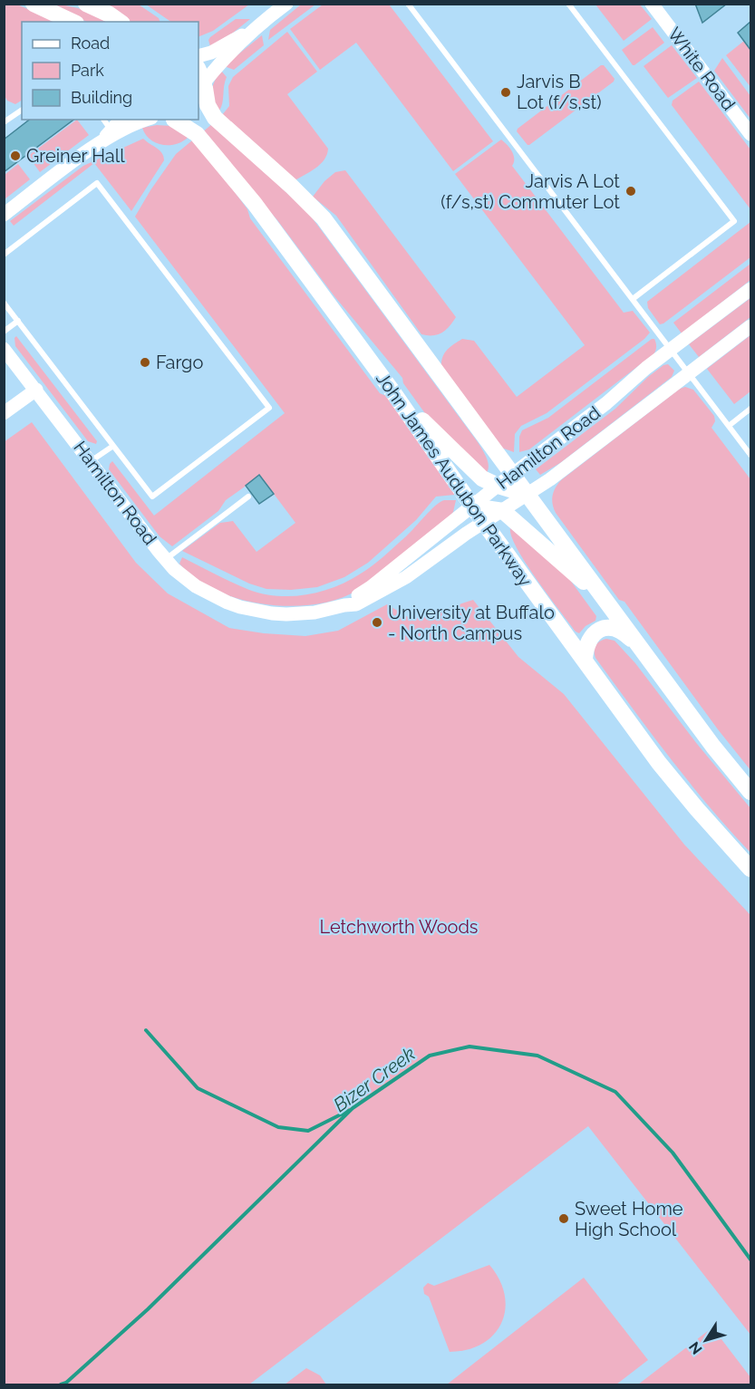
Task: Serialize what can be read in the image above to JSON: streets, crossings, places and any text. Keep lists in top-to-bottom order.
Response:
{
  "streets": {
    "main road": ["John James Audubon Parkway"],
    "street": ["White Road", "Hamilton Road"]
  },
  "crossings": [
    ["Hamilton Road", "John James Audubon Parkway"]
  ],
  "water": ["Bizer Creek"],
  "parks": ["Letchworth Woods"],
  "places": [
    "Jarvis B Lot (f/s,st)",
    "Greiner Hall",
    "Jarvis A Lot (f/s,st) Commuter Lot",
    "Fargo",
    "University at Buffalo - North Campus",
    "Sweet Home High School"
  ],
  "legend": ["Road", "Park", "Building"],
  "north": "bottom left"
}
